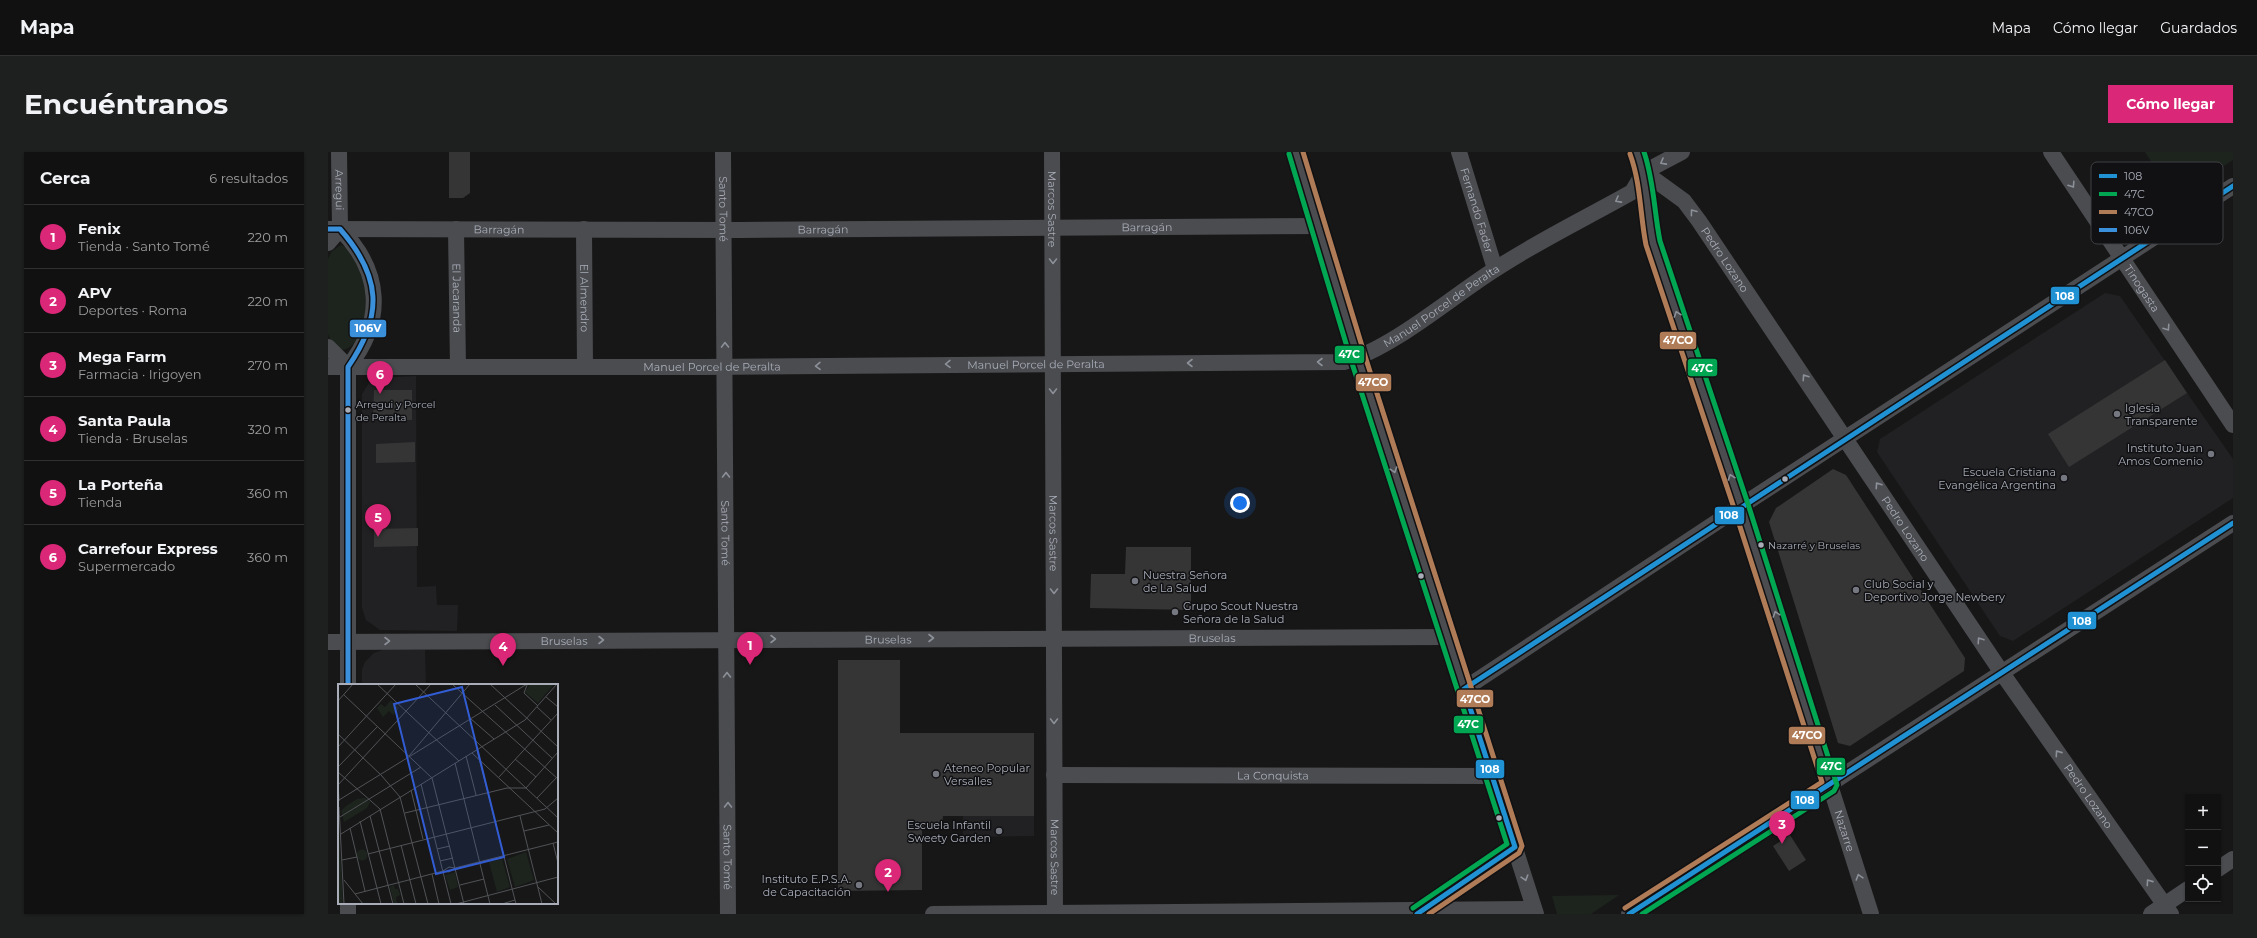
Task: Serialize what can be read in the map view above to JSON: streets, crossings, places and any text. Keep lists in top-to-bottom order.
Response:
{
  "streets": {
    "street": [
      "Arregui",
      "Santo Tomé",
      "Marcos Sastre",
      "Fernando Fader",
      "Barragán",
      "Pedro Lozano",
      "Tinogasta",
      "El Jacaranda",
      "El Almendro",
      "Manuel Porcel de Peralta",
      "Bruselas",
      "La Conquista",
      "Nazarre"
    ]
  },
  "crossings": [
    ["Arregui", "Barragán"],
    ["Santo Tomé", "Barragán"],
    ["Santo Tomé", "Manuel Porcel de Peralta"],
    ["Santo Tomé", "Bruselas"],
    ["Marcos Sastre", "Barragán"],
    ["Marcos Sastre", "Manuel Porcel de Peralta"],
    ["Marcos Sastre", "Bruselas"],
    ["Marcos Sastre", "La Conquista"],
    ["Fernando Fader", "Manuel Porcel de Peralta"],
    ["Barragán", "El Jacaranda"],
    ["Barragán", "El Almendro"],
    ["Pedro Lozano", "Manuel Porcel de Peralta"],
    ["Pedro Lozano", "Nazarre"],
    ["El Jacaranda", "Manuel Porcel de Peralta"],
    ["El Almendro", "Manuel Porcel de Peralta"],
    ["Manuel Porcel de Peralta", "Nazarre"]
  ],
  "one_way": [
    "Santo Tomé",
    "Marcos Sastre",
    "Pedro Lozano",
    "Tinogasta",
    "Manuel Porcel de Peralta",
    "Bruselas",
    "Nazarre"
  ],
  "places": [
    "Arregui y Porcel de Peralta",
    "Iglesia Transparente",
    "Instituto Juan Amos Comenio",
    "Escuela Cristiana Evangélica Argentina",
    "Nazarré y Bruselas",
    "Nuestra Señora de La Salud",
    "Club Social y Deportivo Jorge Newbery",
    "Grupo Scout Nuestra Señora de la Salud",
    "Ateneo Popular Versalles",
    "Escuela Infantil Sweety Garden",
    "Instituto E.P.S.A. de Capacitación"
  ],
  "lines": [
    "transit line 47C",
    "transit line 47CO",
    "transit line 108",
    "transit line 106V"
  ],
  "legend": [
    "108",
    "47C",
    "47CO",
    "106V"
  ],
  "page": {
    "header": "Mapa",
    "nav": ["Mapa", "Cómo llegar", "Guardados"],
    "buttons": "Cómo llegar",
    "title": "Encuéntranos",
    "heading": ["Cerca", "6 resultados"],
    "list": [
      {
        "mark": "1",
        "name": "Fenix",
        "note": "Tienda · Santo Tomé",
        "value": "220 m"
      },
      {
        "mark": "2",
        "name": "APV",
        "note": "Deportes · Roma",
        "value": "220 m"
      },
      {
        "mark": "3",
        "name": "Mega Farm",
        "note": "Farmacia · Irigoyen",
        "value": "270 m"
      },
      {
        "mark": "4",
        "name": "Santa Paula",
        "note": "Tienda · Bruselas",
        "value": "320 m"
      },
      {
        "mark": "5",
        "name": "La Porteña",
        "note": "Tienda",
        "value": "360 m"
      },
      {
        "mark": "6",
        "name": "Carrefour Express",
        "note": "Supermercado",
        "value": "360 m"
      }
    ],
    "pins": [
      "6",
      "5",
      "1",
      "4",
      "3",
      "2"
    ],
    "map_buttons": ["+", "−"]
  }
}
